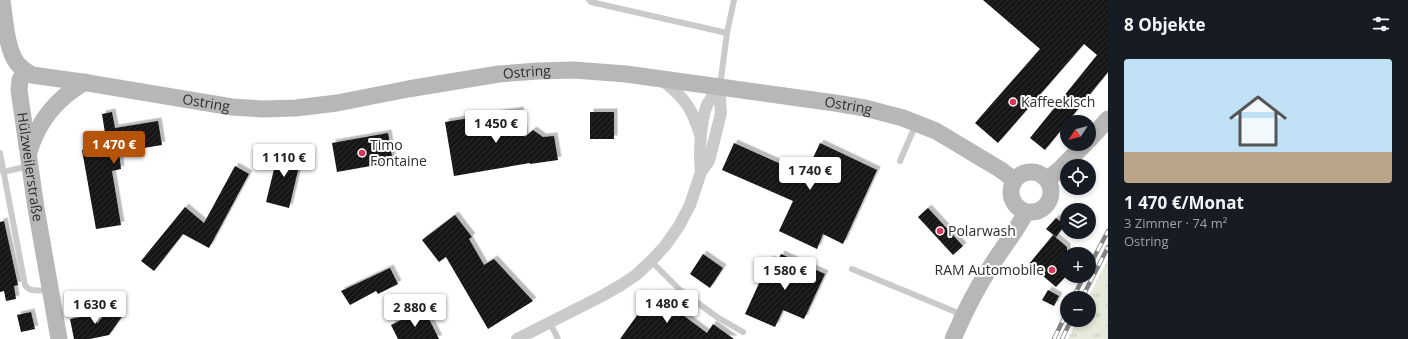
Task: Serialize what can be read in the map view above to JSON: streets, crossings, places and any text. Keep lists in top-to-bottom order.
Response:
{
  "streets": {
    "street": ["Ostring", "Hülzweilerstraße"]
  },
  "crossings": [
    ["Ostring", "Hülzweilerstraße"]
  ],
  "places": [
    "Kaffeekisch",
    "Timo Fontaine",
    "Polarwash",
    "RAM Automobile"
  ],
  "north": "bottom left",
  "page": {
    "heading": "8 Objekte",
    "list": [
      {
        "name": "1 470 €/Monat",
        "note": "3 Zimmer · 74 m² · Ostring"
      }
    ],
    "price": [
      "1 450 €",
      "1 470 €",
      "1 110 €",
      "1 740 €",
      "1 580 €",
      "1 480 €",
      "1 630 €",
      "2 880 €"
    ],
    "map_buttons": ["+", "−"]
  }
}
